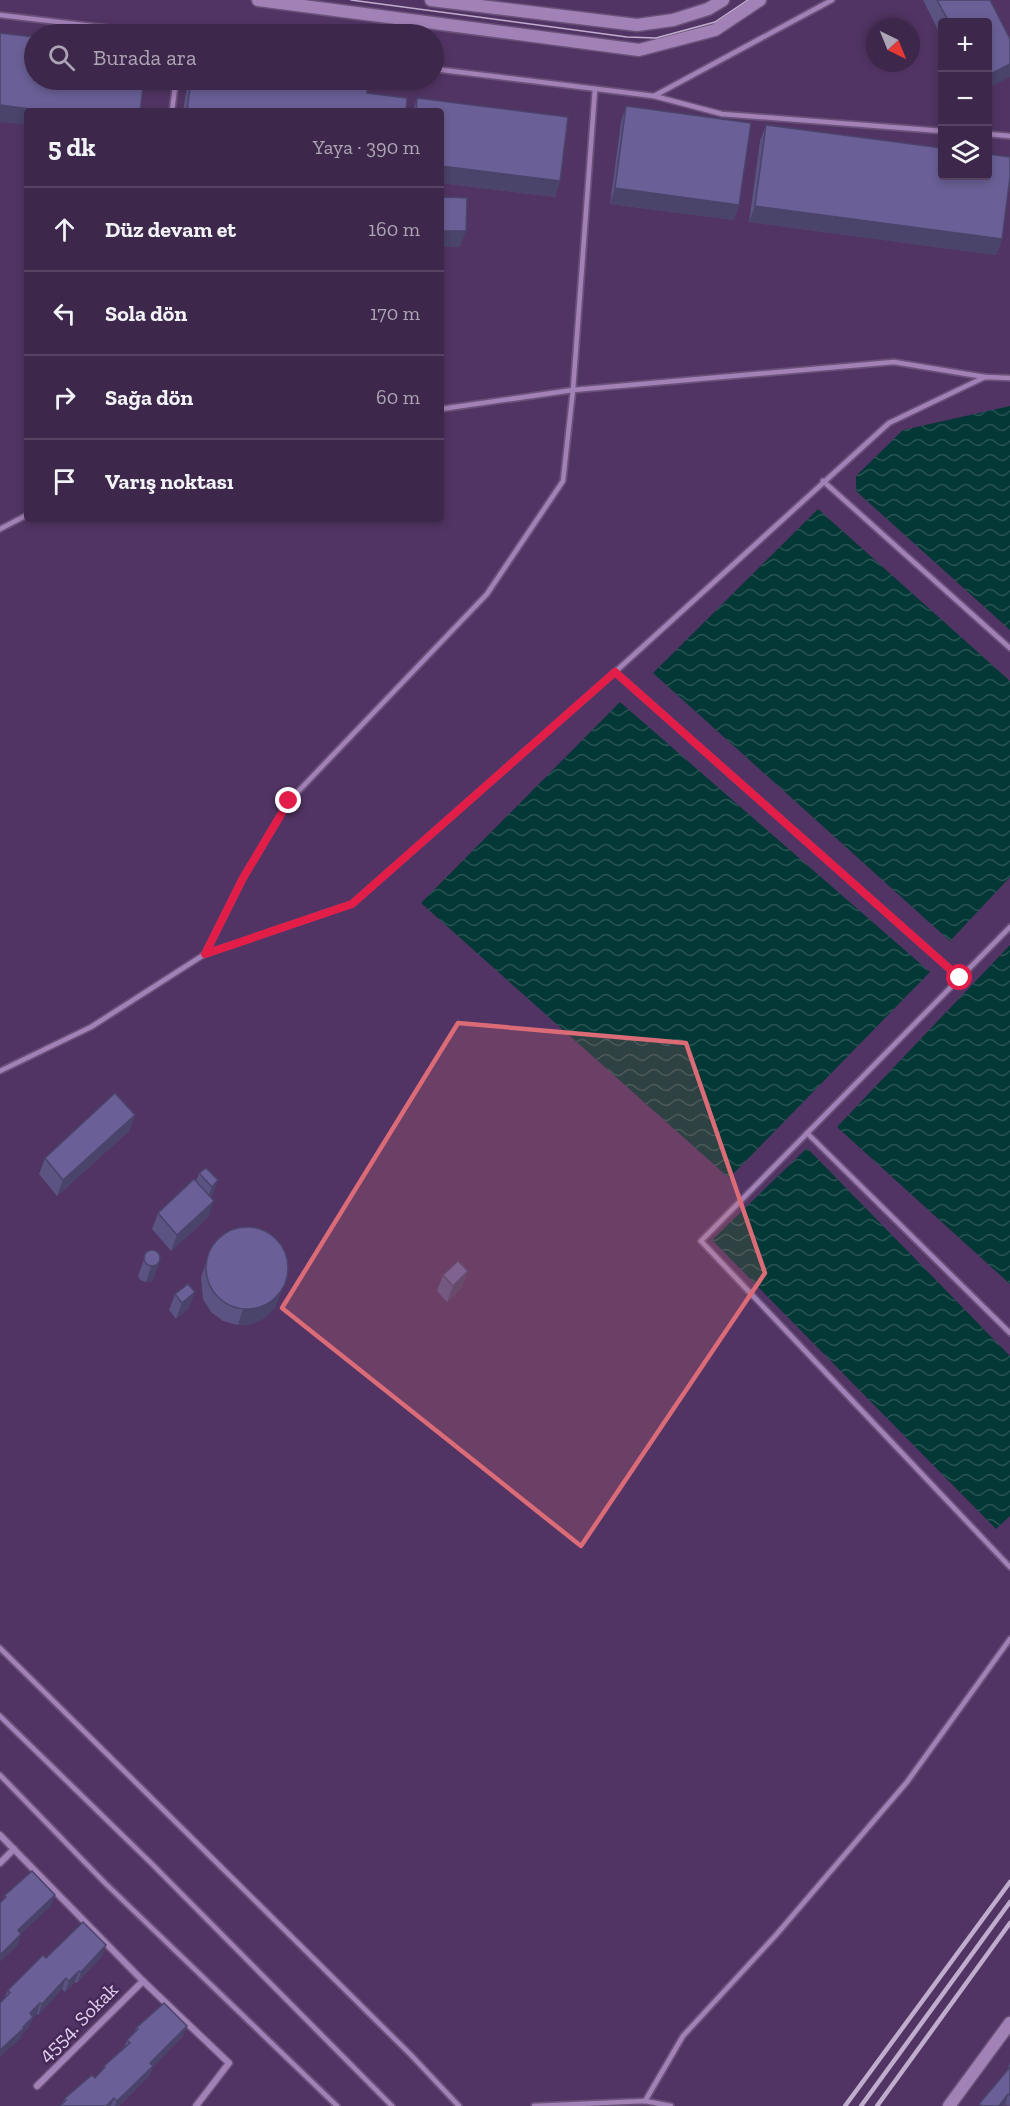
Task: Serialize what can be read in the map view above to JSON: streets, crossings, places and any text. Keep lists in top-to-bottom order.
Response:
{
  "streets": {
    "street": ["4554. Sokak"]
  },
  "north": "bottom right",
  "page": {
    "map_buttons": ["+", "−"],
    "search": "Burada ara",
    "heading": ["5 dk", "Yaya · 390 m"],
    "list": [
      ["Düz devam et", "160 m"],
      ["Sola dön", "170 m"],
      ["Sağa dön", "60 m"],
      "Varış noktası"
    ]
  }
}
